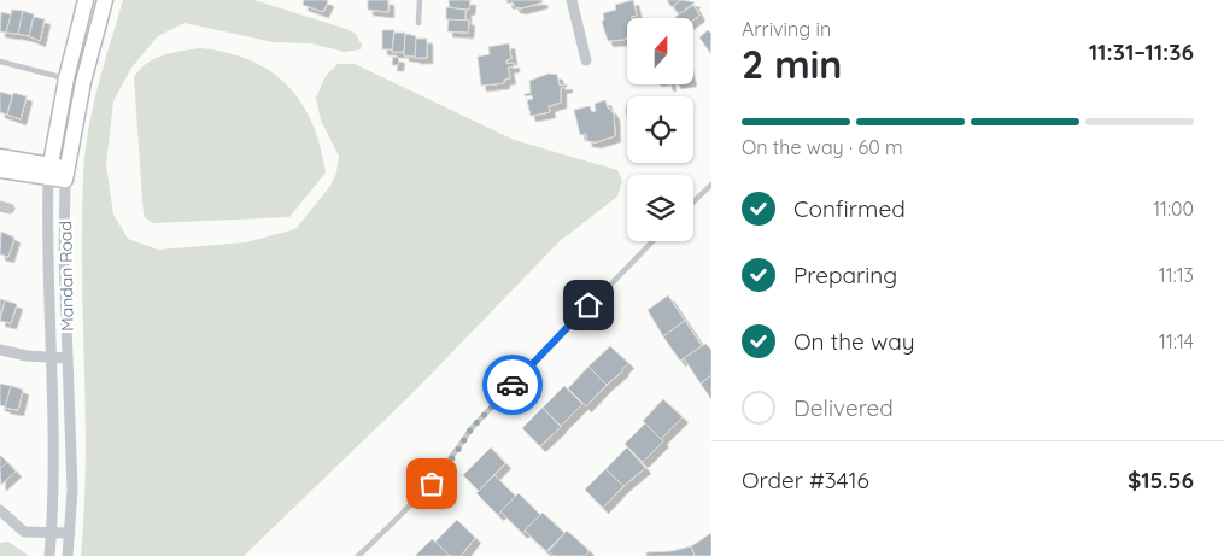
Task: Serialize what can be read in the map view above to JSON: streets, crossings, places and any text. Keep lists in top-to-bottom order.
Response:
{
  "streets": {
    "street": ["Mandan Road"]
  },
  "north": "top",
  "page": {
    "heading": ["2 min", "Arriving in", "11:31–11:36"],
    "panel": ["Order #3416", "$15.56"],
    "bar": "On the way · 60 m",
    "list": [
      ["Confirmed", "11:00"],
      ["Preparing", "11:13"],
      ["On the way", "11:14"],
      "Delivered"
    ]
  }
}
